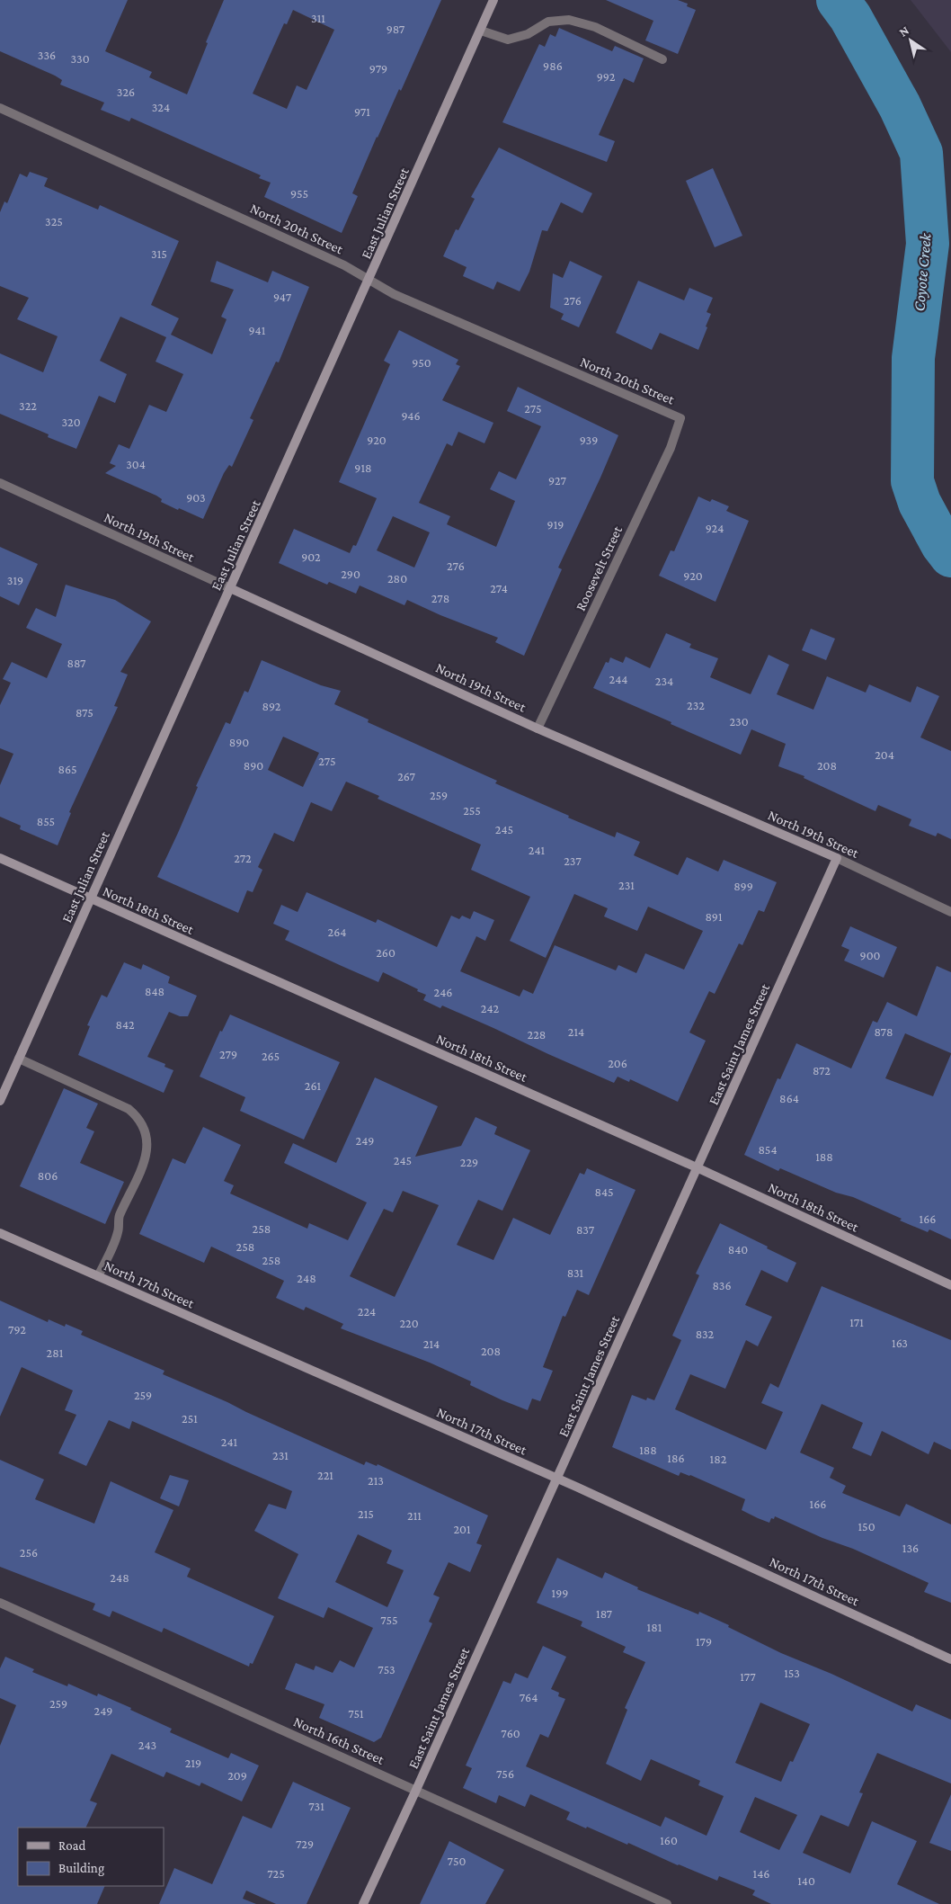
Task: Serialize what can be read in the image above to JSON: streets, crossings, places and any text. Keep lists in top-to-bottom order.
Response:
{
  "streets": {
    "street": [
      "East Julian Street",
      "North 20th Street",
      "North 19th Street",
      "Roosevelt Street",
      "North 18th Street",
      "East Saint James Street",
      "North 17th Street",
      "North 16th Street"
    ]
  },
  "crossings": [
    ["East Julian Street", "North 20th Street"],
    ["East Julian Street", "North 19th Street"],
    ["East Julian Street", "North 18th Street"],
    ["North 20th Street", "Roosevelt Street"],
    ["North 19th Street", "Roosevelt Street"],
    ["North 19th Street", "East Saint James Street"],
    ["North 18th Street", "East Saint James Street"],
    ["East Saint James Street", "North 17th Street"],
    ["East Saint James Street", "North 16th Street"]
  ],
  "water": ["Coyote Creek"],
  "house_numbers": [
    "311",
    "987",
    "336",
    "330",
    "986",
    "979",
    "992",
    "326",
    "324",
    "971",
    "955",
    "325",
    "315",
    "947",
    "276",
    "941",
    "950",
    "322",
    "275",
    "946",
    "320",
    "920",
    "939",
    "304",
    "918",
    "927",
    "903",
    "919",
    "924",
    "902",
    "276",
    "290",
    "920",
    "280",
    "319",
    "274",
    "278",
    "887",
    "244",
    "234",
    "232",
    "892",
    "875",
    "230",
    "890",
    "204",
    "275",
    "890",
    "208",
    "865",
    "267",
    "259",
    "255",
    "855",
    "245",
    "241",
    "272",
    "237",
    "231",
    "899",
    "891",
    "264",
    "260",
    "900",
    "848",
    "246",
    "242",
    "842",
    "214",
    "878",
    "228",
    "279",
    "265",
    "206",
    "872",
    "261",
    "864",
    "249",
    "854",
    "188",
    "245",
    "229",
    "806",
    "845",
    "166",
    "258",
    "837",
    "258",
    "840",
    "258",
    "831",
    "248",
    "836",
    "224",
    "171",
    "220",
    "792",
    "832",
    "163",
    "214",
    "208",
    "281",
    "259",
    "251",
    "241",
    "188",
    "231",
    "186",
    "182",
    "221",
    "213",
    "166",
    "215",
    "211",
    "150",
    "201",
    "136",
    "256",
    "248",
    "199",
    "187",
    "755",
    "181",
    "179",
    "753",
    "153",
    "177",
    "764",
    "259",
    "249",
    "751",
    "760",
    "243",
    "219",
    "756",
    "209",
    "731",
    "160",
    "729",
    "750",
    "725",
    "146",
    "140"
  ],
  "legend": ["Road", "Building"],
  "north": "top left"
}
